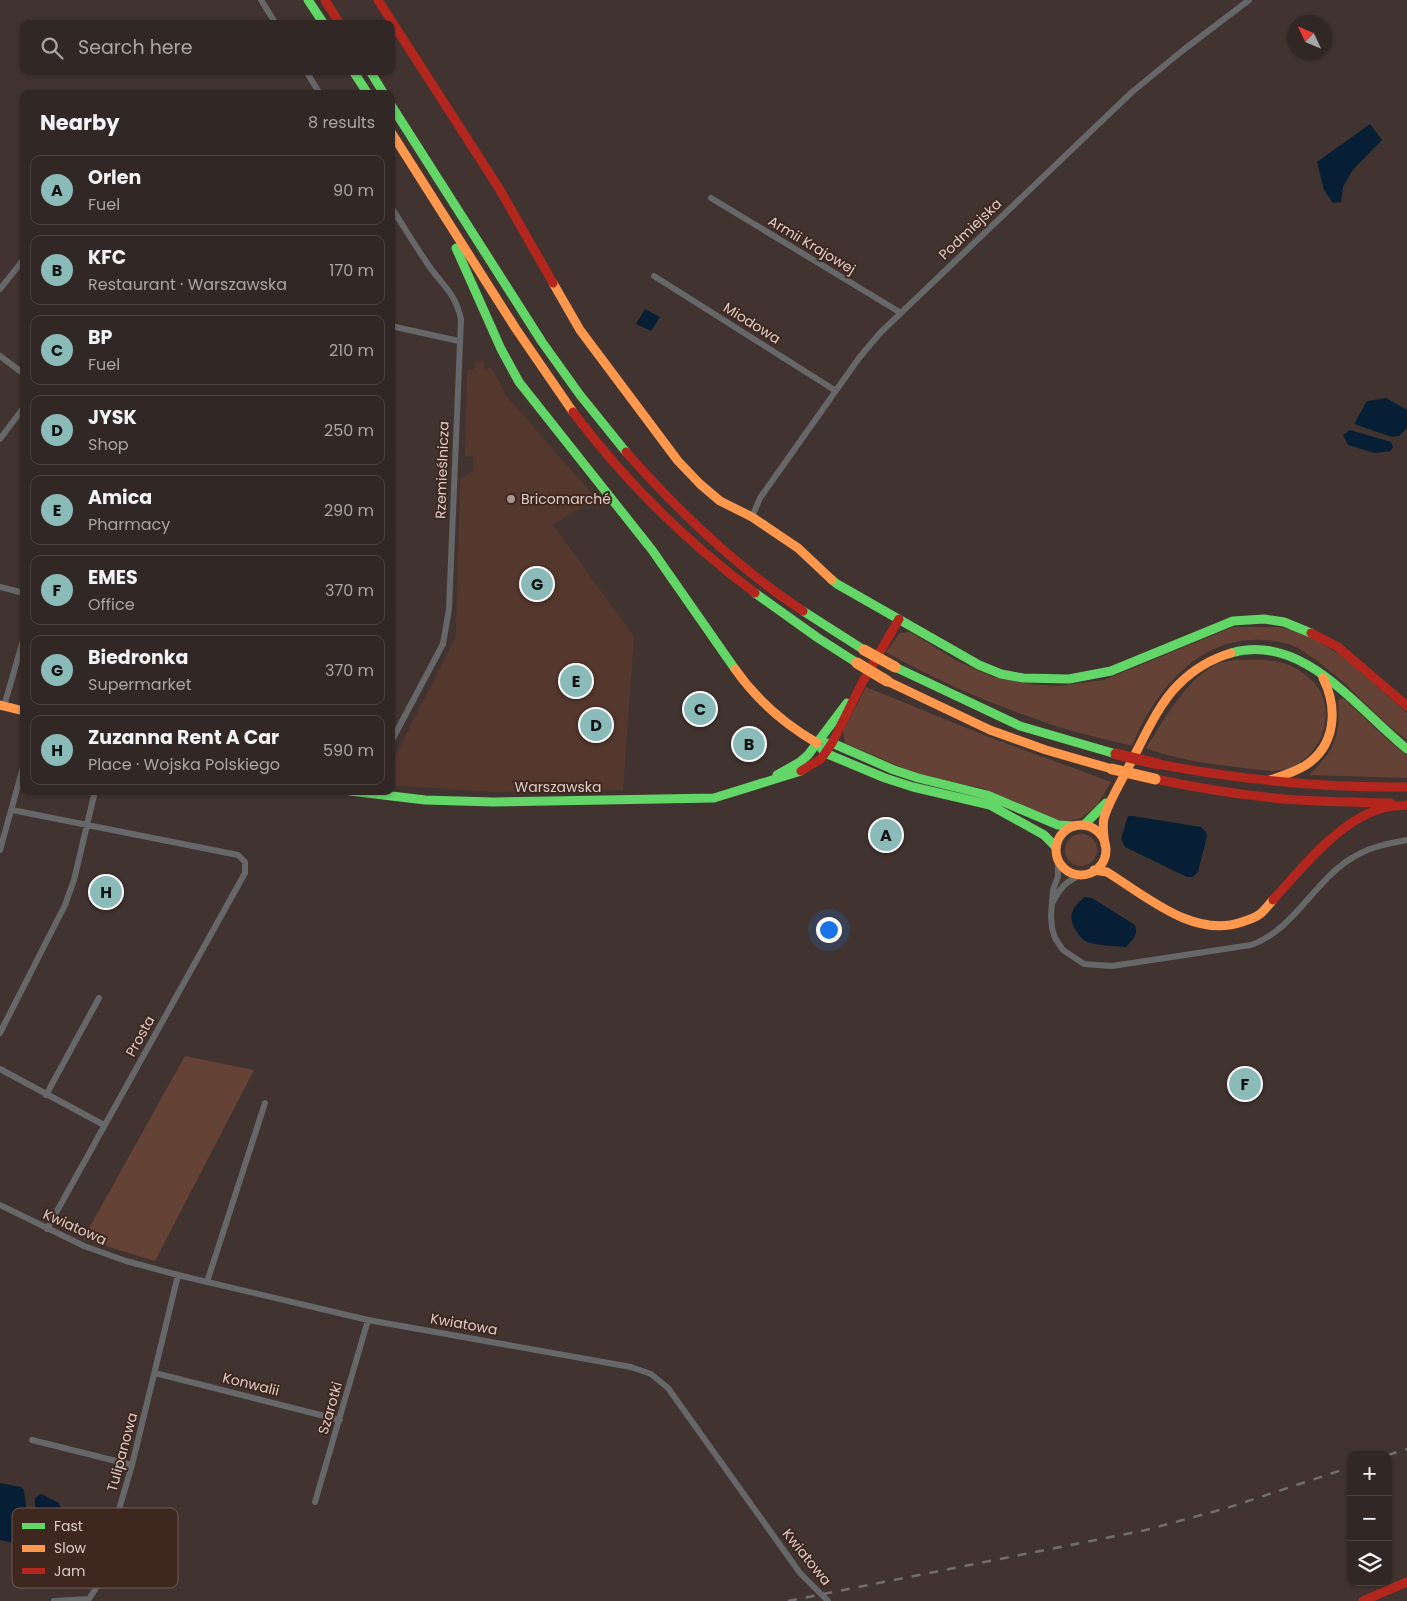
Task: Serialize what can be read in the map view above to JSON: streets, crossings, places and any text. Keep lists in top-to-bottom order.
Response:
{
  "streets": {
    "main road": ["Warszawska"],
    "street": [
      "Podmiejska",
      "Armii Krajowej",
      "Miodowa",
      "Rzemieślnicza",
      "Prosta",
      "Kwiatowa",
      "Konwalii",
      "Szarotki",
      "Tulipanowa"
    ]
  },
  "crossings": [
    ["Podmiejska", "Armii Krajowej"],
    ["Podmiejska", "Miodowa"],
    ["Prosta", "Kwiatowa"],
    ["Kwiatowa", "Szarotki"],
    ["Kwiatowa", "Tulipanowa"],
    ["Konwalii", "Szarotki"],
    ["Konwalii", "Tulipanowa"]
  ],
  "places": ["Bricomarché"],
  "legend": ["Fast", "Slow", "Jam"],
  "north": "top left",
  "page": {
    "search": "Search here",
    "heading": ["Nearby", "8 results"],
    "list": [
      {
        "mark": "A",
        "name": "Orlen",
        "note": "Fuel",
        "value": "90 m"
      },
      {
        "mark": "B",
        "name": "KFC",
        "note": "Restaurant · Warszawska",
        "value": "170 m"
      },
      {
        "mark": "C",
        "name": "BP",
        "note": "Fuel",
        "value": "210 m"
      },
      {
        "mark": "D",
        "name": "JYSK",
        "note": "Shop",
        "value": "250 m"
      },
      {
        "mark": "E",
        "name": "Amica",
        "note": "Pharmacy",
        "value": "290 m"
      },
      {
        "mark": "F",
        "name": "EMES",
        "note": "Office",
        "value": "370 m"
      },
      {
        "mark": "G",
        "name": "Biedronka",
        "note": "Supermarket",
        "value": "370 m"
      },
      {
        "mark": "H",
        "name": "Zuzanna Rent A Car",
        "note": "Place · Wojska Polskiego",
        "value": "590 m"
      }
    ],
    "pins": [
      "G",
      "E",
      "C",
      "D",
      "B",
      "A",
      "H",
      "F"
    ],
    "map_buttons": ["+", "−"]
  }
}
